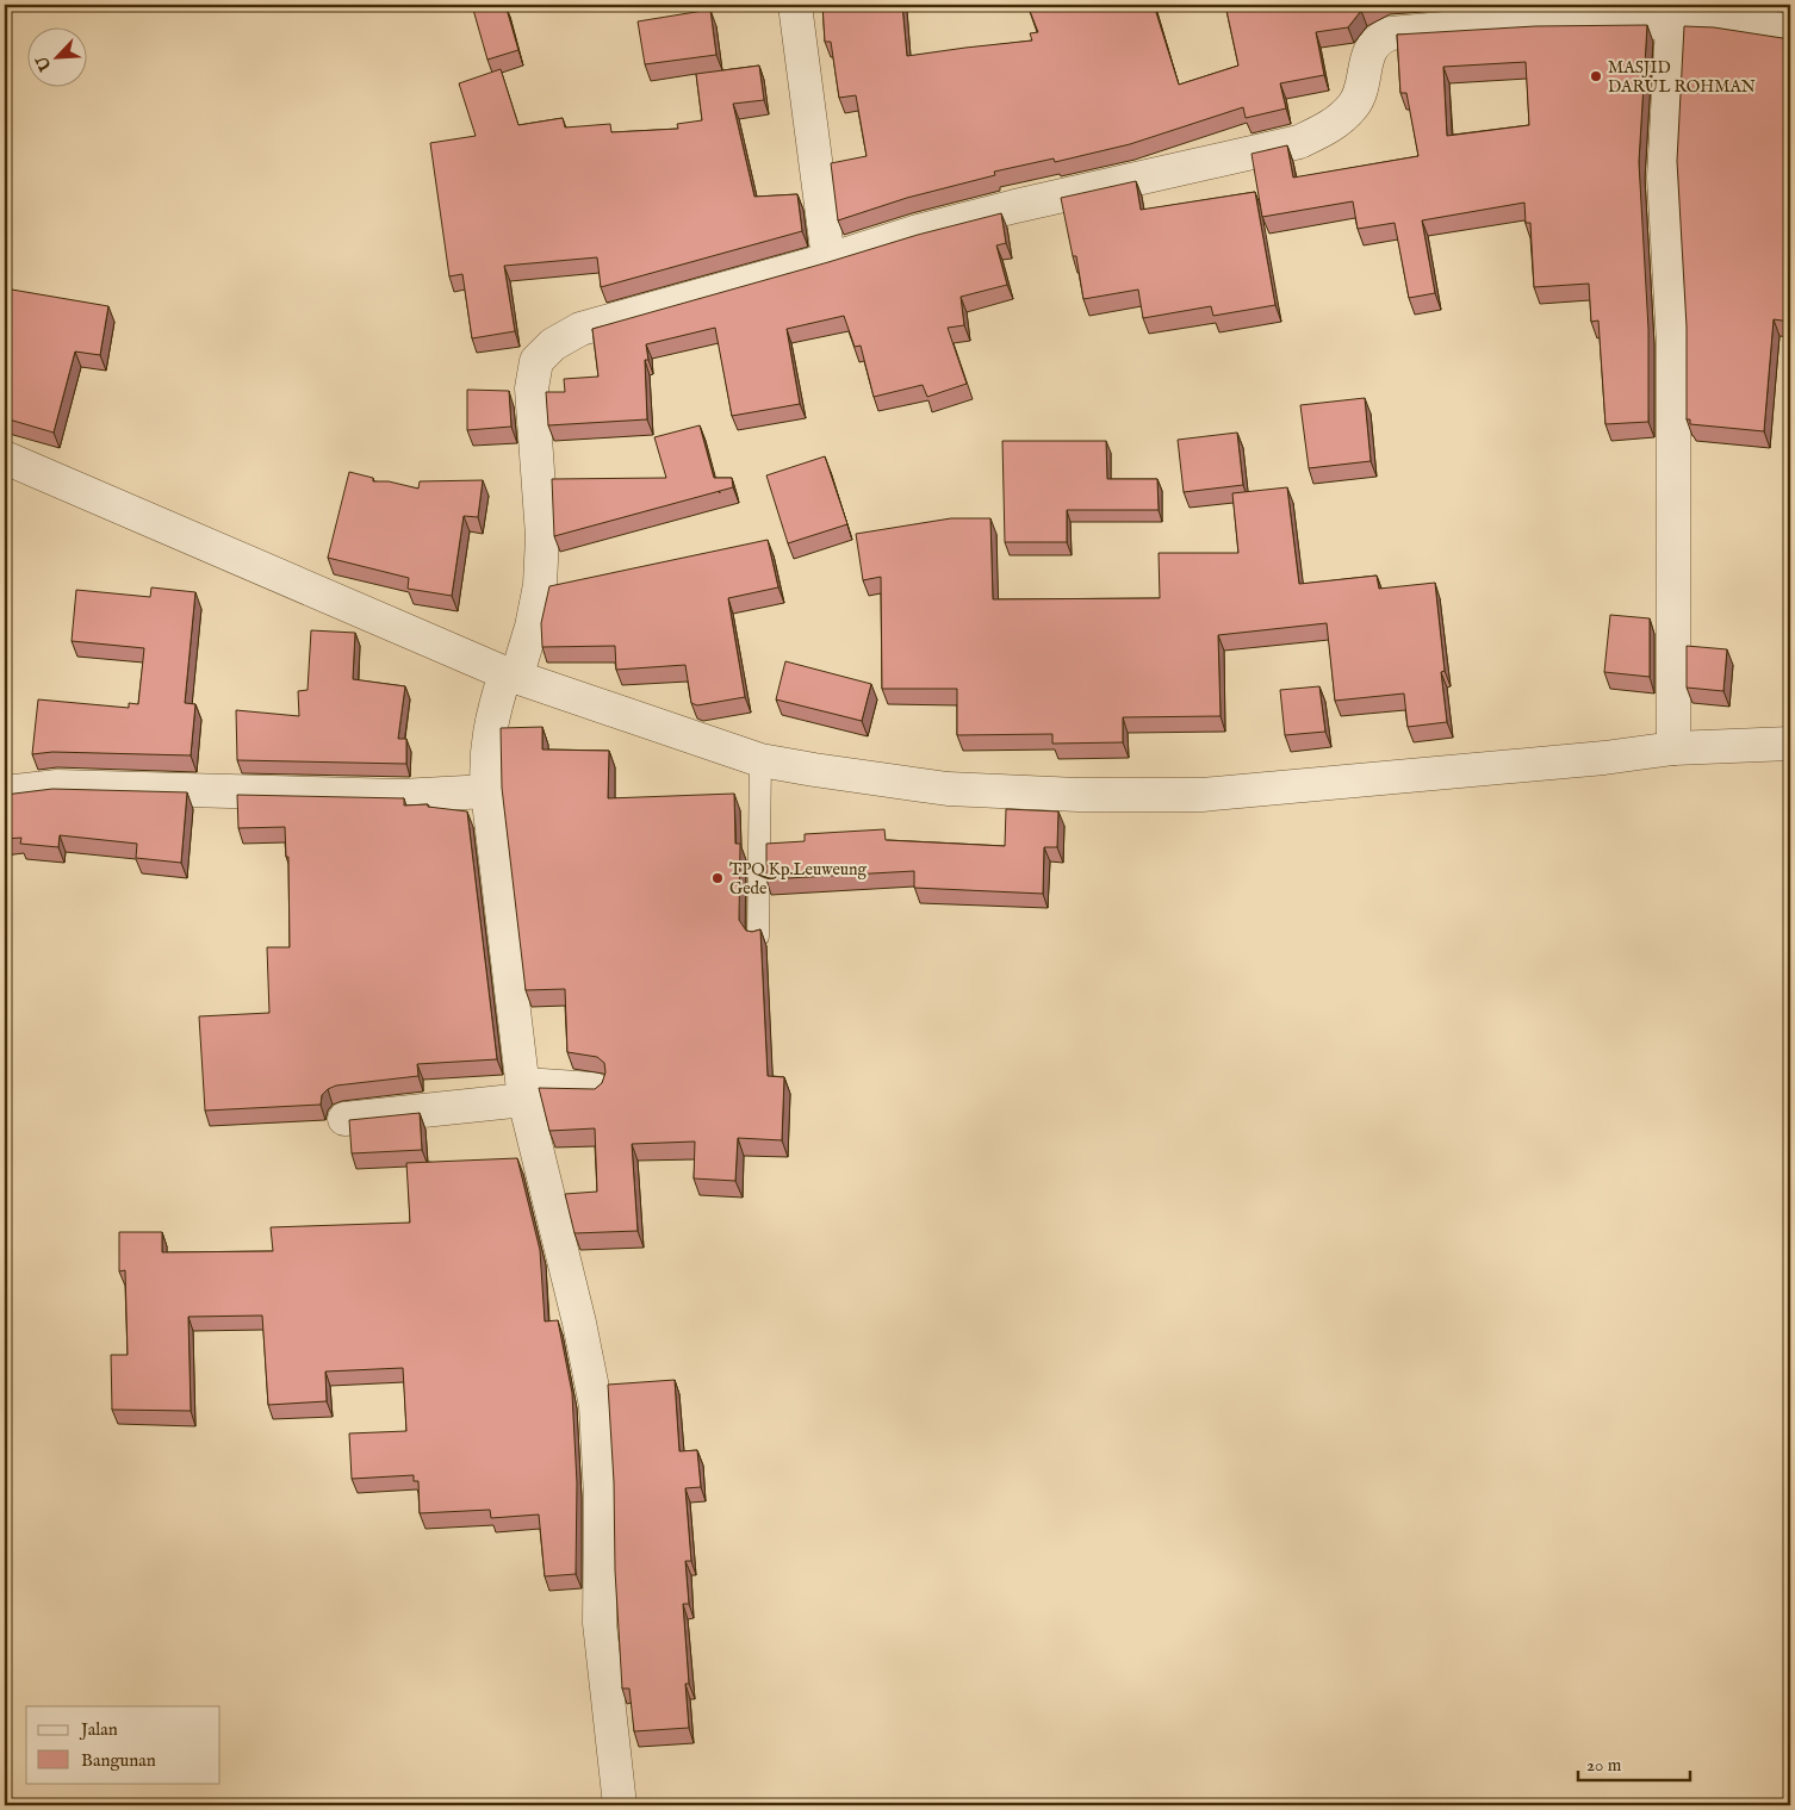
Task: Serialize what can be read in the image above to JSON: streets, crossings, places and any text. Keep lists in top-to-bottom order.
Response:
{
  "places": ["MASJID DARUL ROHMAN", "TPQ Kp.Leuweung Gede"],
  "legend": ["Jalan", "Bangunan"],
  "scale_bar": "20 m",
  "north": "bottom left"
}
